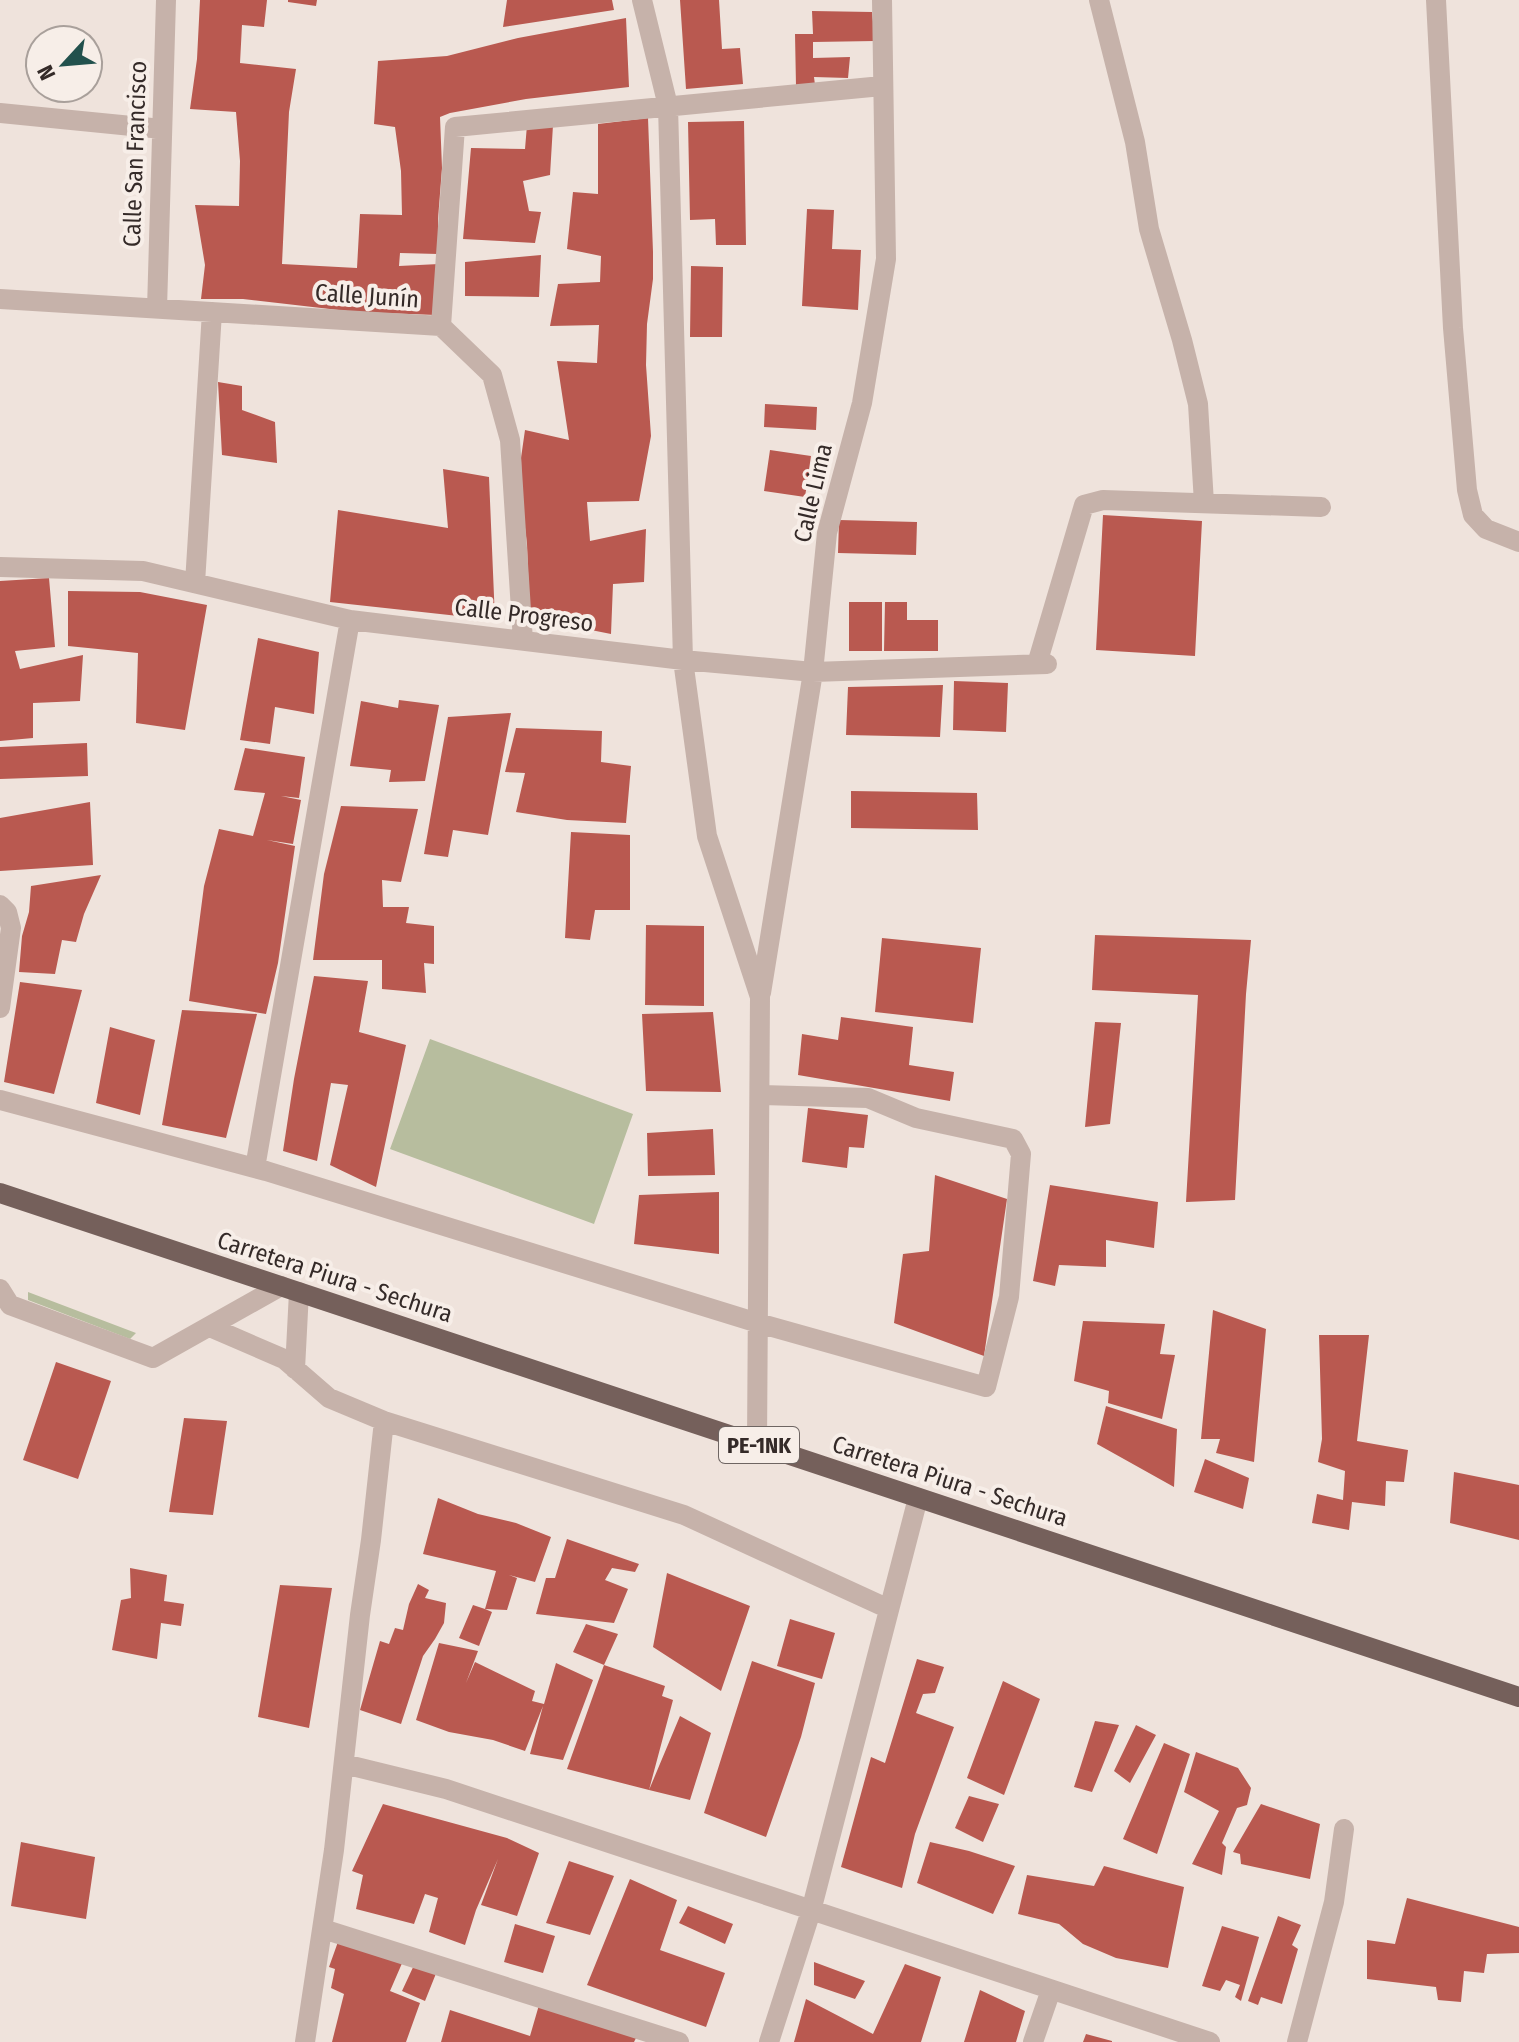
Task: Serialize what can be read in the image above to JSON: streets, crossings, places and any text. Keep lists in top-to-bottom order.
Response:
{
  "streets": {
    "main road": ["Carretera Piura - Sechura", "PE-1NK"],
    "street": [
      "Calle San Francisco",
      "Calle Junín",
      "Calle Lima",
      "Calle Progreso"
    ]
  },
  "crossings": [
    ["Calle San Francisco", "Calle Junín"],
    ["Calle Junín", "Calle Progreso"],
    ["Calle Lima", "Calle Progreso"]
  ],
  "north": "bottom left"
}
